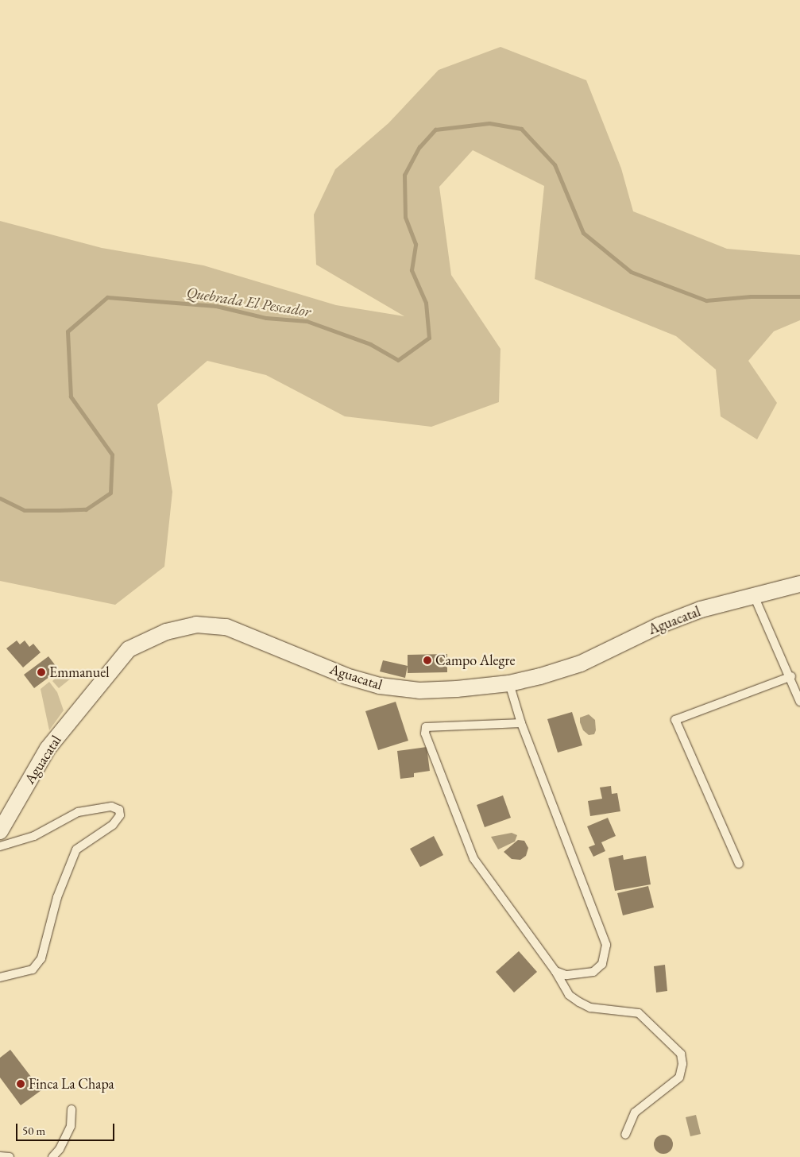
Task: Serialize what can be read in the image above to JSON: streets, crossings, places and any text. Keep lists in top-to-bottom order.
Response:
{
  "streets": {
    "street": ["Aguacatal"]
  },
  "water": ["Quebrada El Pescador"],
  "places": ["Campo Alegre", "Emmanuel", "Finca La Chapa"],
  "scale_bar": "50 m"
}
